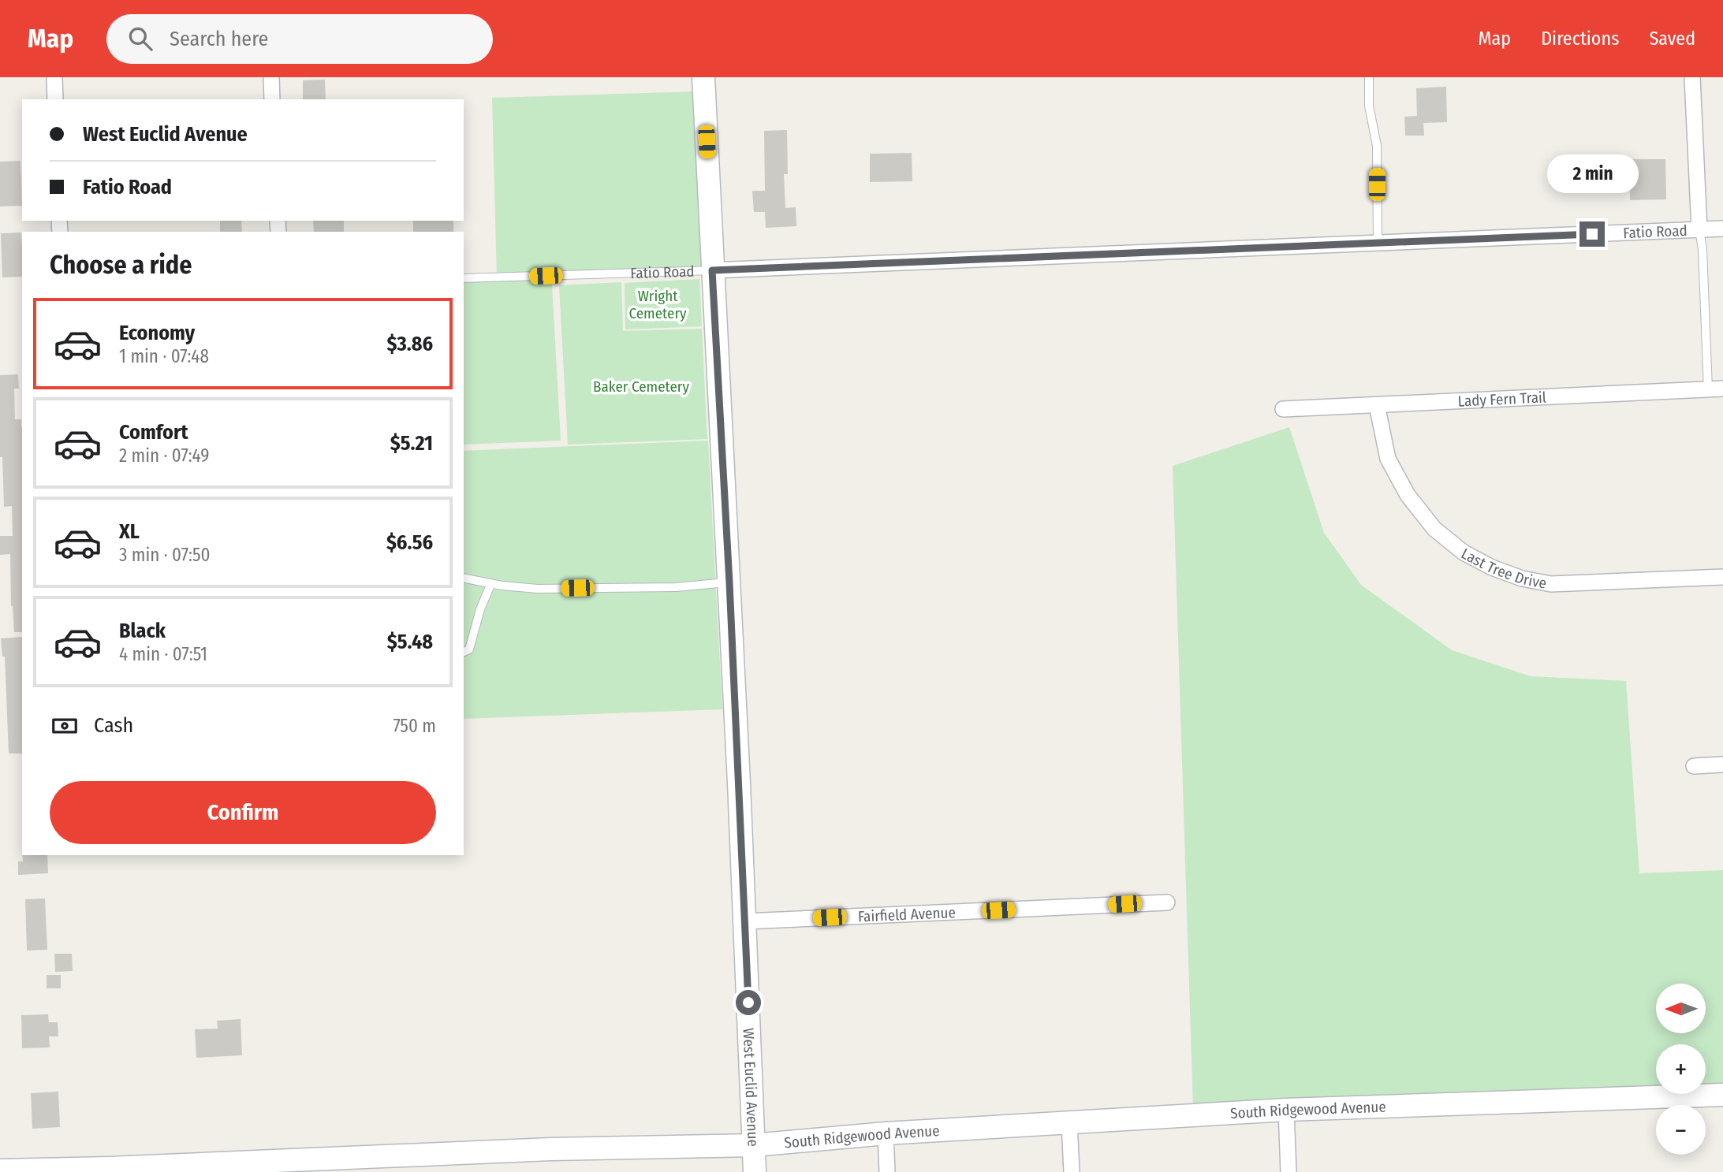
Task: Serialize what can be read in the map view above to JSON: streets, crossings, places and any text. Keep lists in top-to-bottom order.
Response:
{
  "streets": {
    "street": [
      "Fatio Road",
      "Lady Fern Trail",
      "Last Tree Drive",
      "Fairfield Avenue",
      "West Euclid Avenue",
      "South Ridgewood Avenue"
    ]
  },
  "crossings": [
    ["Fatio Road", "West Euclid Avenue"],
    ["Lady Fern Trail", "Last Tree Drive"],
    ["Fairfield Avenue", "West Euclid Avenue"],
    ["West Euclid Avenue", "South Ridgewood Avenue"]
  ],
  "parks": ["Wright Cemetery", "Baker Cemetery"],
  "north": "left",
  "page": {
    "header": "Map",
    "search": "Search here",
    "nav": ["Map", "Directions", "Saved"],
    "banner": ["West Euclid Avenue", "Fatio Road"],
    "bubble": "2 min",
    "heading": "Choose a ride",
    "list": [
      {
        "name": "Economy",
        "note": "1 min · 07:48",
        "value": "$3.86"
      },
      {
        "name": "Comfort",
        "note": "2 min · 07:49",
        "value": "$5.21"
      },
      {
        "name": "XL",
        "note": "3 min · 07:50",
        "value": "$6.56"
      },
      {
        "name": "Black",
        "note": "4 min · 07:51",
        "value": "$5.48"
      }
    ],
    "pay": ["Cash", "750 m"],
    "buttons": "Confirm",
    "map_buttons": ["+", "−"]
  }
}
